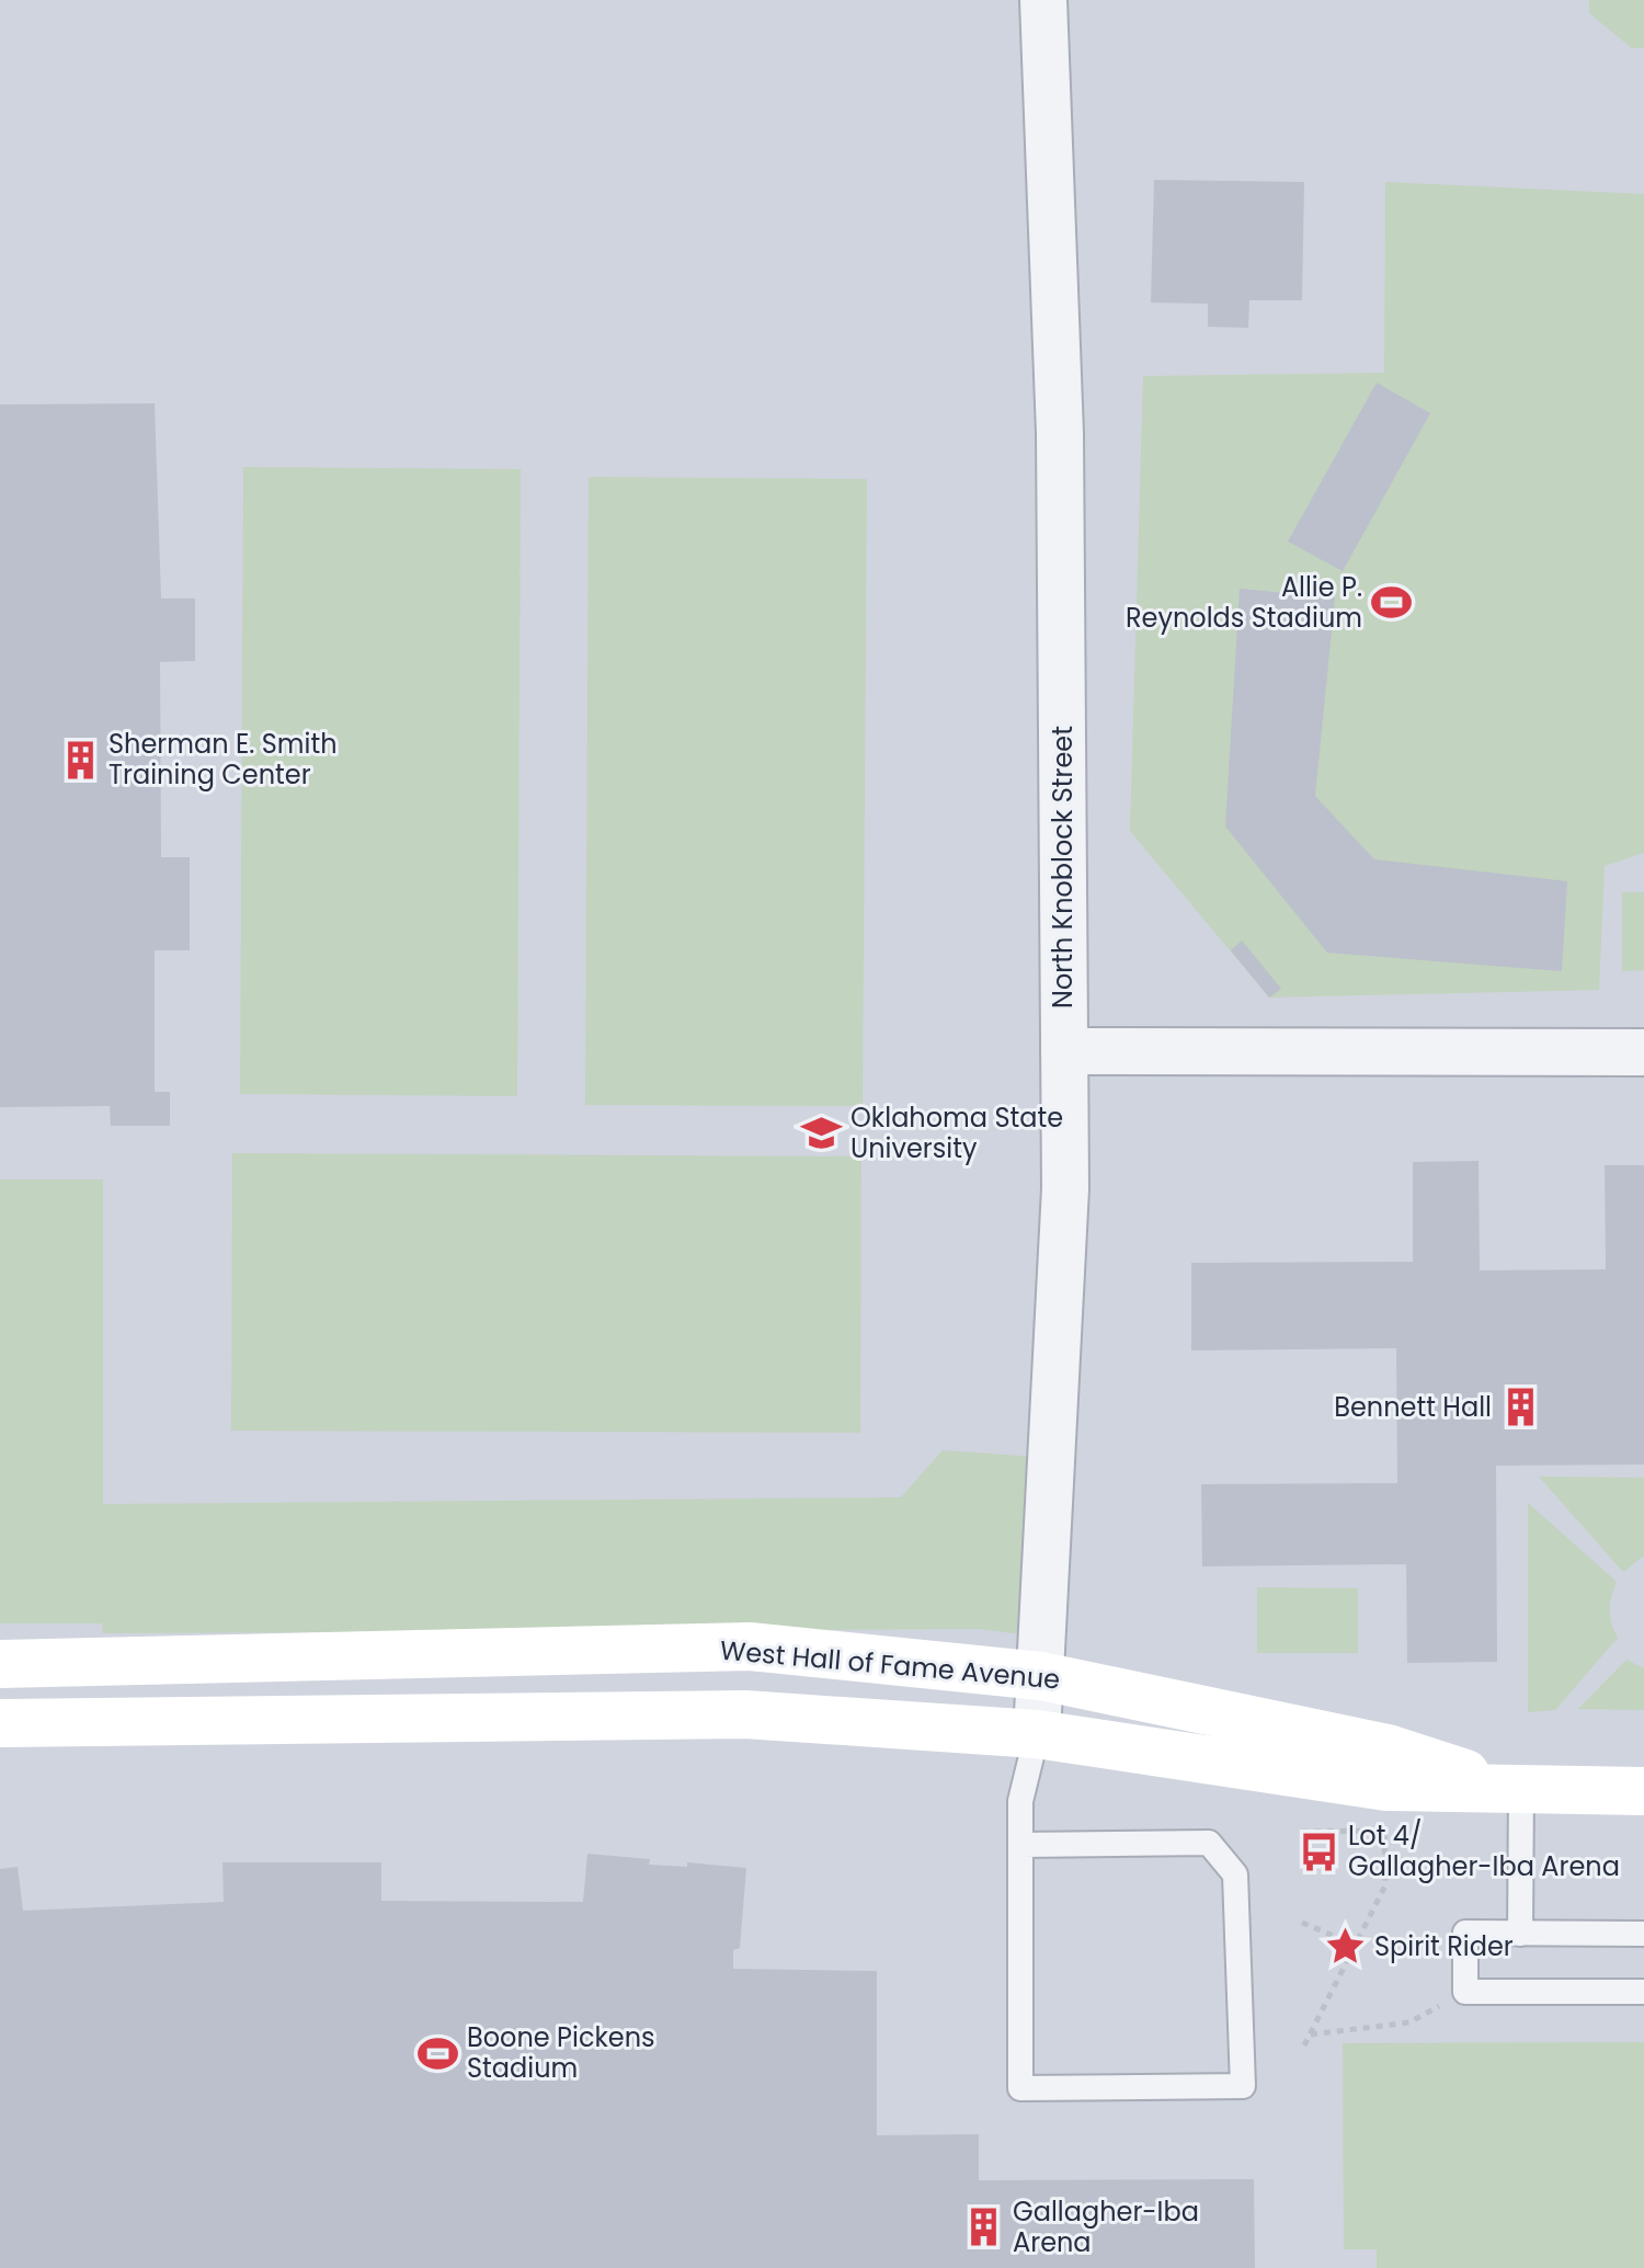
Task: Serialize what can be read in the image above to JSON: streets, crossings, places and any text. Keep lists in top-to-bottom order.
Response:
{
  "streets": {
    "main road": ["West Hall of Fame Avenue"],
    "street": ["North Knoblock Street"]
  },
  "crossings": [
    ["North Knoblock Street", "West Hall of Fame Avenue"]
  ],
  "places": {
    "sports": ["Allie P. Reynolds Stadium", "Boone Pickens Stadium"],
    "building": ["Sherman E. Smith Training Center", "Bennett Hall", "Gallagher-Iba Arena"],
    "school or university": ["Oklahoma State University"],
    "bus stop": ["Lot 4/ Gallagher-Iba Arena"],
    "place": ["Spirit Rider"]
  }
}
